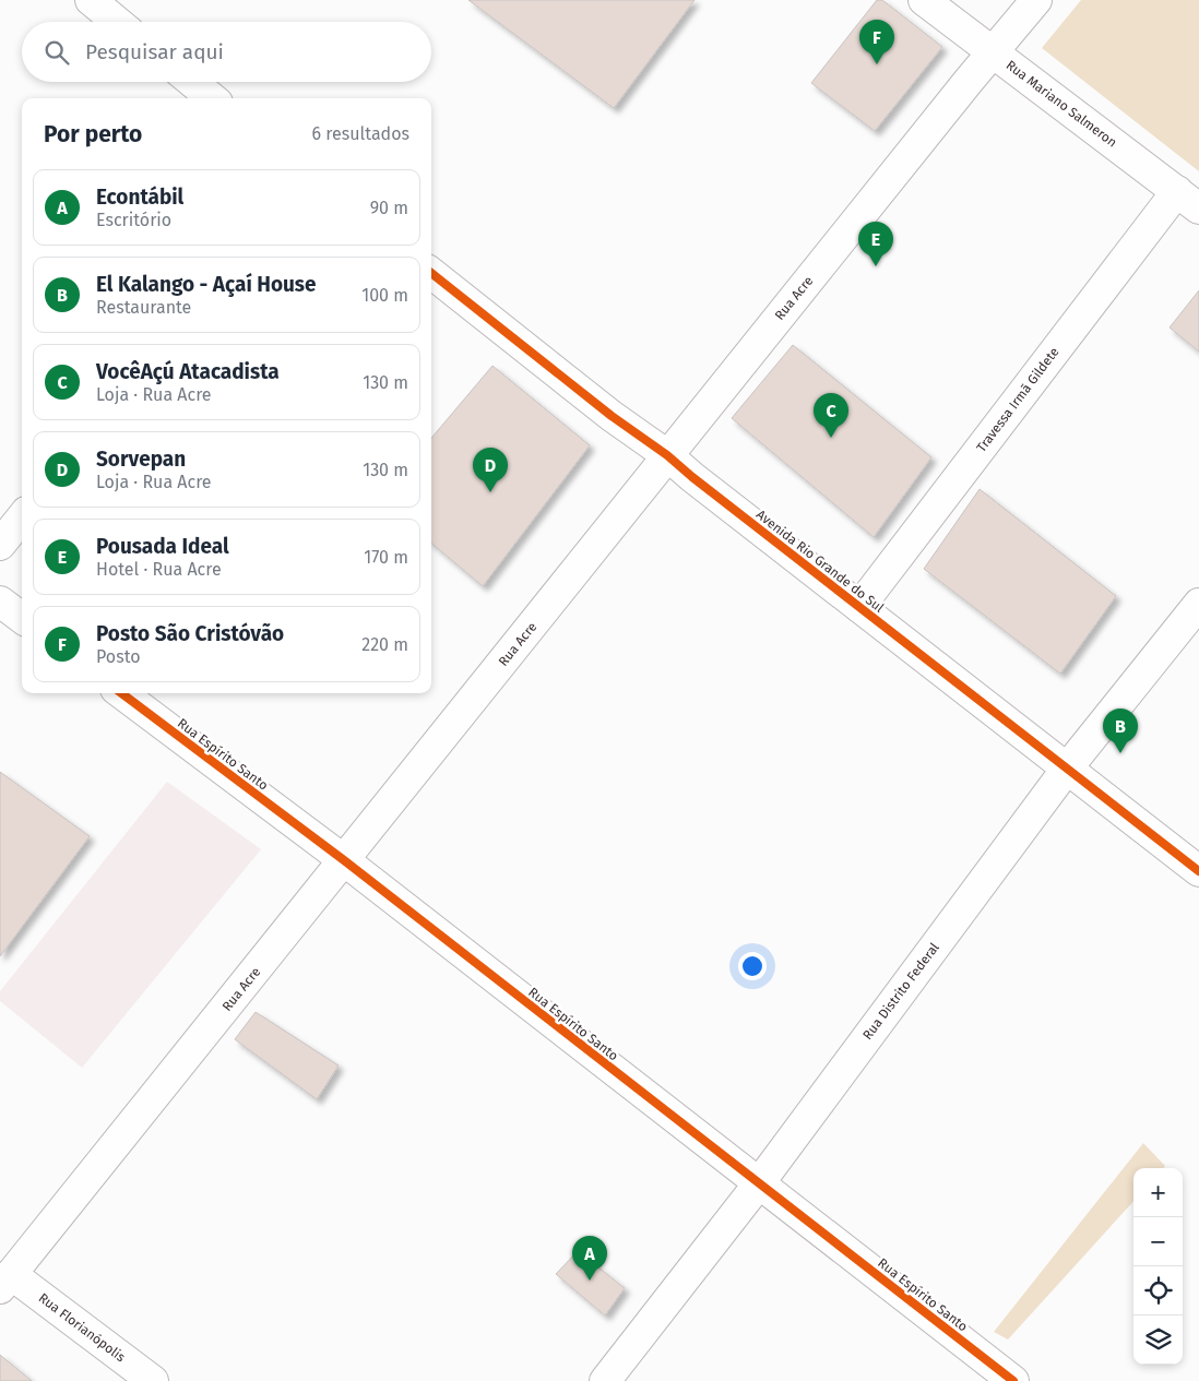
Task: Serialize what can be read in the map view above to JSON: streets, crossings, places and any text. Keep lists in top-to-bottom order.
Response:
{
  "streets": {
    "street": [
      "Rua Mariano Salmeron",
      "Rua Acre",
      "Travessa Irmã Gildete",
      "Avenida Rio Grande do Sul",
      "Rua Espírito Santo",
      "Rua Distrito Federal",
      "Rua Florianópolis"
    ]
  },
  "crossings": [
    ["Rua Mariano Salmeron", "Rua Acre"],
    ["Rua Mariano Salmeron", "Travessa Irmã Gildete"],
    ["Rua Acre", "Avenida Rio Grande do Sul"],
    ["Rua Acre", "Rua Espírito Santo"],
    ["Rua Acre", "Rua Florianópolis"],
    ["Travessa Irmã Gildete", "Avenida Rio Grande do Sul"],
    ["Avenida Rio Grande do Sul", "Rua Distrito Federal"],
    ["Rua Espírito Santo", "Rua Distrito Federal"]
  ],
  "page": {
    "pins": [
      "F",
      "E",
      "C",
      "D",
      "B",
      "A"
    ],
    "search": "Pesquisar aqui",
    "heading": ["Por perto", "6 resultados"],
    "list": [
      {
        "mark": "A",
        "name": "Econtábil",
        "note": "Escritório",
        "value": "90 m"
      },
      {
        "mark": "B",
        "name": "El Kalango - Açaí House",
        "note": "Restaurante",
        "value": "100 m"
      },
      {
        "mark": "C",
        "name": "VocêAçú Atacadista",
        "note": "Loja · Rua Acre",
        "value": "130 m"
      },
      {
        "mark": "D",
        "name": "Sorvepan",
        "note": "Loja · Rua Acre",
        "value": "130 m"
      },
      {
        "mark": "E",
        "name": "Pousada Ideal",
        "note": "Hotel · Rua Acre",
        "value": "170 m"
      },
      {
        "mark": "F",
        "name": "Posto São Cristóvão",
        "note": "Posto",
        "value": "220 m"
      }
    ],
    "map_buttons": ["+", "−"]
  }
}
